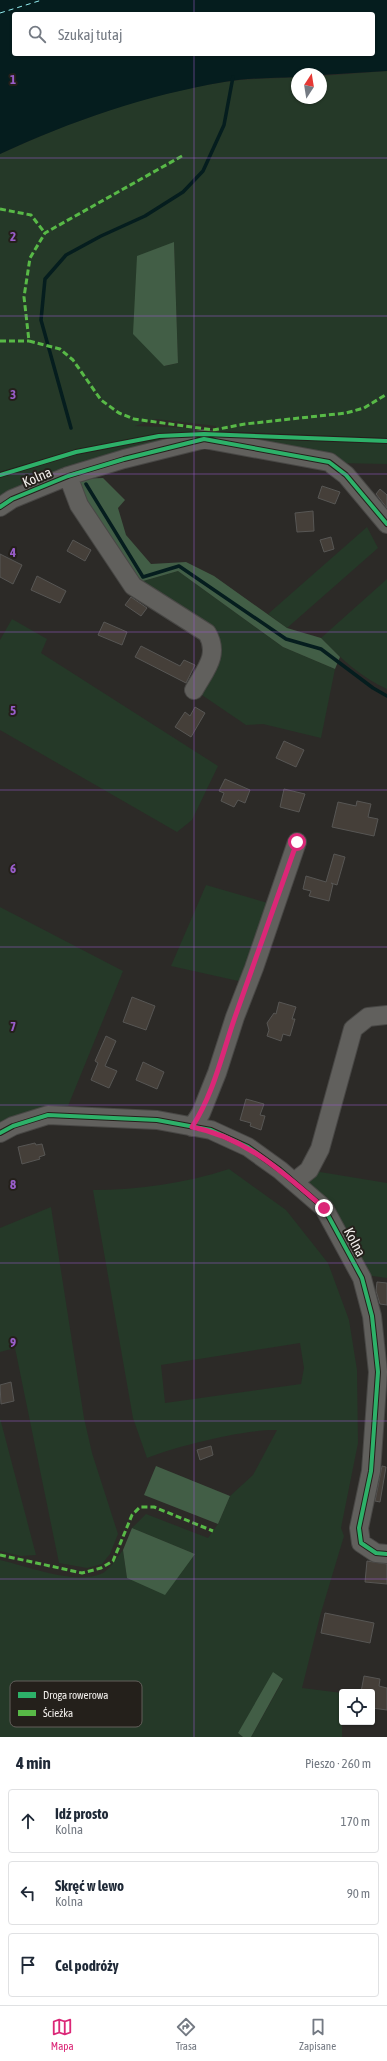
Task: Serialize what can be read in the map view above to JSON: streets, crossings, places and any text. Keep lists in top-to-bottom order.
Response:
{
  "streets": {
    "street": ["Kolna"]
  },
  "legend": ["Droga rowerowa", "Ścieżka"],
  "north": "top",
  "page": {
    "search": "Szukaj tutaj",
    "heading": ["4 min", "Pieszo · 260 m"],
    "list": [
      ["Idź prosto", "Kolna", "170 m"],
      ["Skręć w lewo", "Kolna", "90 m"],
      "Cel podróży"
    ],
    "nav": ["Mapa", "Trasa", "Zapisane"]
  },
  "grid": {
    "rows": [
      "1",
      "2",
      "3",
      "4",
      "5",
      "6",
      "7",
      "8",
      "9"
    ]
  }
}
